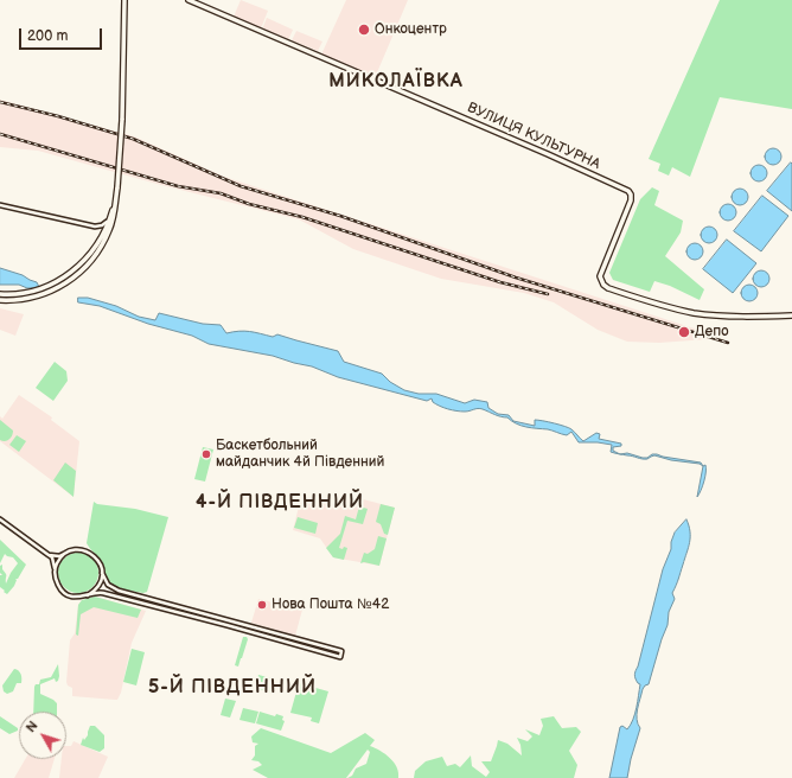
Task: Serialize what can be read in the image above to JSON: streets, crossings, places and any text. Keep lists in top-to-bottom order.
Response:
{
  "streets": {
    "main road": ["ВУЛИЦЯ КУЛЬТУРНА"]
  },
  "districts": ["МИКОЛАЇВКА", "4-Й ПІВДЕННИЙ", "5-Й ПІВДЕННИЙ"],
  "places": [
    "Онкоцентр",
    "Депо",
    "Баскетбольний майданчик 4й Південний",
    "Нова Пошта №42"
  ],
  "scale_bar": "200 m",
  "north": "top left"
}
